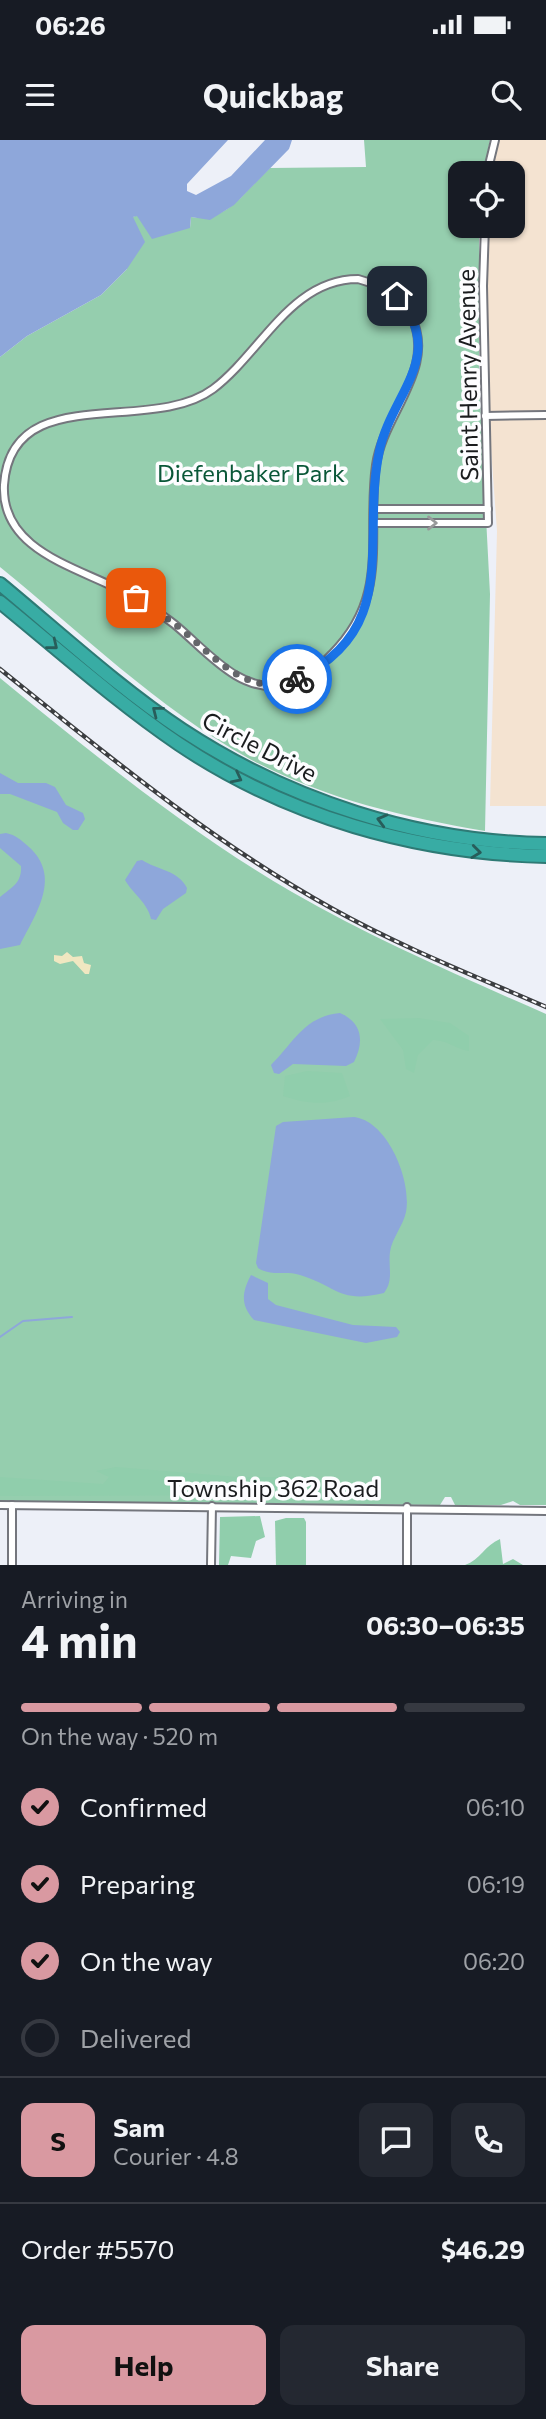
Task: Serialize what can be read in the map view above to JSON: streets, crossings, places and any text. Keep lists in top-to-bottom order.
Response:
{
  "streets": {
    "highway": ["Circle Drive"],
    "street": ["Saint Henry Avenue", "Township 362 Road"]
  },
  "parks": ["Diefenbaker Park"],
  "page": {
    "status": "06:26",
    "header": "Quickbag",
    "heading": ["4 min", "Arriving in", "06:30–06:35"],
    "panel": [
      "Sam",
      "Courier · 4.8",
      "Order #5570",
      "$46.29"
    ],
    "bar": "On the way · 520 m",
    "list": [
      ["Confirmed", "06:10"],
      ["Preparing", "06:19"],
      ["On the way", "06:20"],
      "Delivered"
    ],
    "round": "S",
    "buttons": ["Help", "Share"]
  }
}
